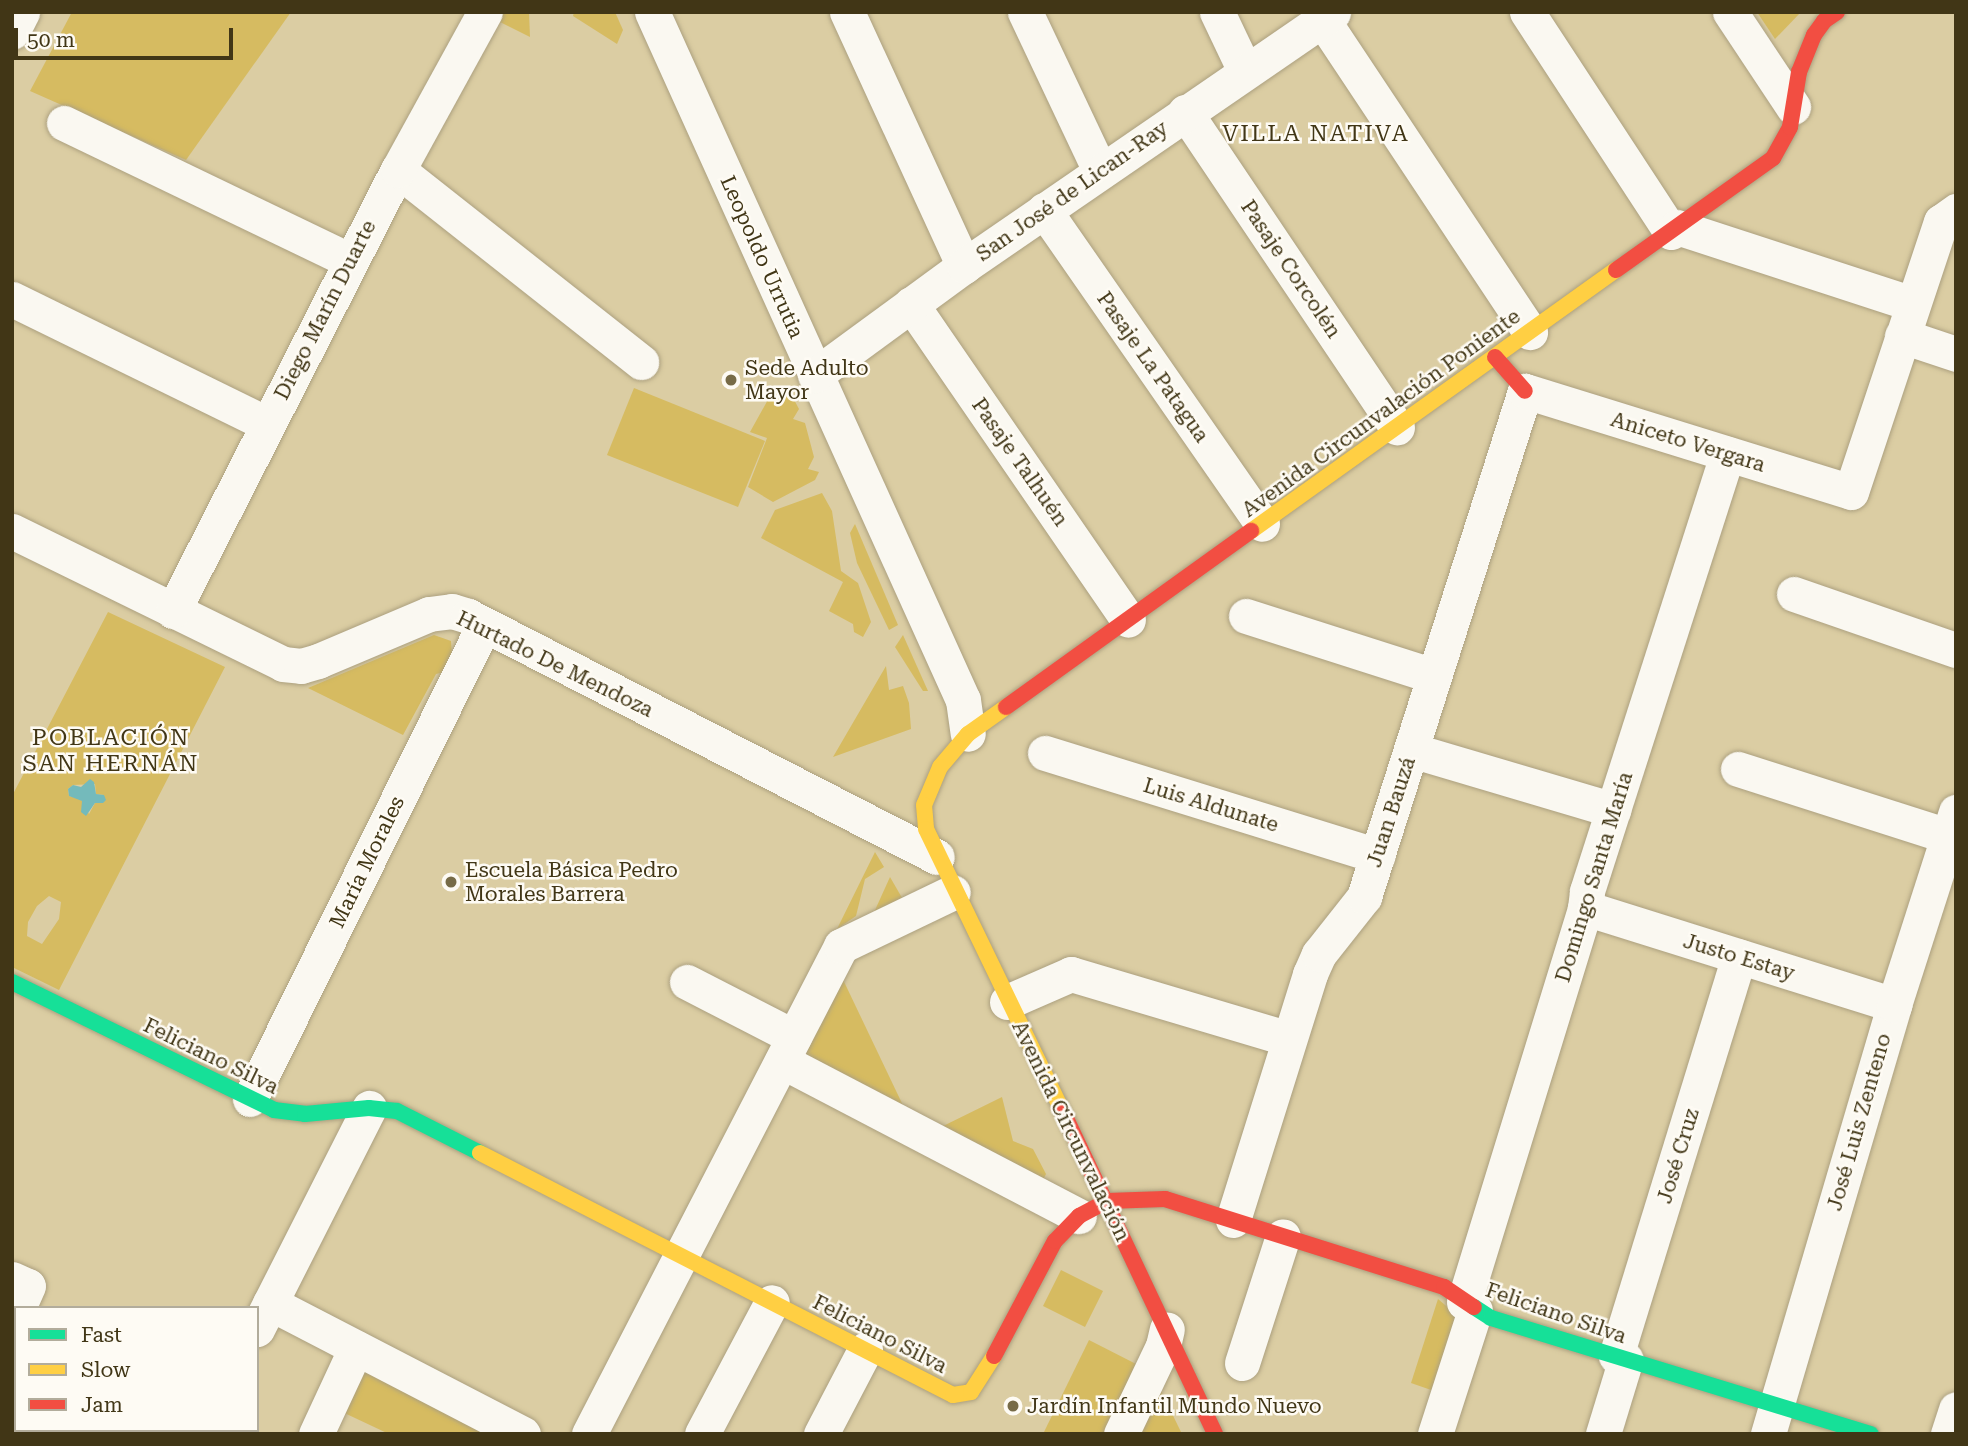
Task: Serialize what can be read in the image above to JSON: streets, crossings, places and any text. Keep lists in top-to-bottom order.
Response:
{
  "streets": {
    "street": [
      "San José de Lican-Ray",
      "Leopoldo Urrutia",
      "Pasaje Corcolén",
      "Diego Marín Duarte",
      "Pasaje La Patagua",
      "Avenida Circunvalación Poniente",
      "Aniceto Vergara",
      "Pasaje Talhuén",
      "Hurtado De Mendoza",
      "Luis Aldunate",
      "Juan Bauzá",
      "María Morales",
      "Domingo Santa María",
      "Justo Estay",
      "Feliciano Silva",
      "José Luis Zenteno",
      "Avenida Circunvalación",
      "José Cruz"
    ]
  },
  "crossings": [
    ["San José de Lican-Ray", "Leopoldo Urrutia"],
    ["San José de Lican-Ray", "Pasaje Corcolén"],
    ["San José de Lican-Ray", "Pasaje La Patagua"],
    ["San José de Lican-Ray", "Pasaje Talhuén"],
    ["Leopoldo Urrutia", "Avenida Circunvalación Poniente"],
    ["Pasaje Corcolén", "Avenida Circunvalación Poniente"],
    ["Diego Marín Duarte", "Hurtado De Mendoza"],
    ["Pasaje La Patagua", "Avenida Circunvalación Poniente"],
    ["Avenida Circunvalación Poniente", "Pasaje Talhuén"],
    ["Avenida Circunvalación Poniente", "Hurtado De Mendoza"],
    ["Avenida Circunvalación Poniente", "Avenida Circunvalación"],
    ["Aniceto Vergara", "Juan Bauzá"],
    ["Aniceto Vergara", "Domingo Santa María"],
    ["Hurtado De Mendoza", "María Morales"],
    ["Hurtado De Mendoza", "Avenida Circunvalación"],
    ["Luis Aldunate", "Juan Bauzá"],
    ["Juan Bauzá", "Feliciano Silva"],
    ["María Morales", "Feliciano Silva"],
    ["Domingo Santa María", "Justo Estay"],
    ["Domingo Santa María", "Feliciano Silva"],
    ["Justo Estay", "José Luis Zenteno"],
    ["Justo Estay", "José Cruz"],
    ["Feliciano Silva", "José Luis Zenteno"],
    ["Feliciano Silva", "Avenida Circunvalación"],
    ["Feliciano Silva", "José Cruz"]
  ],
  "districts": ["VILLA NATIVA", "POBLACIÓN SAN HERNÁN"],
  "places": ["Sede Adulto Mayor", "Escuela Básica Pedro Morales Barrera", "Jardín Infantil Mundo Nuevo"],
  "legend": ["Fast", "Slow", "Jam"],
  "scale_bar": "50 m"
}
